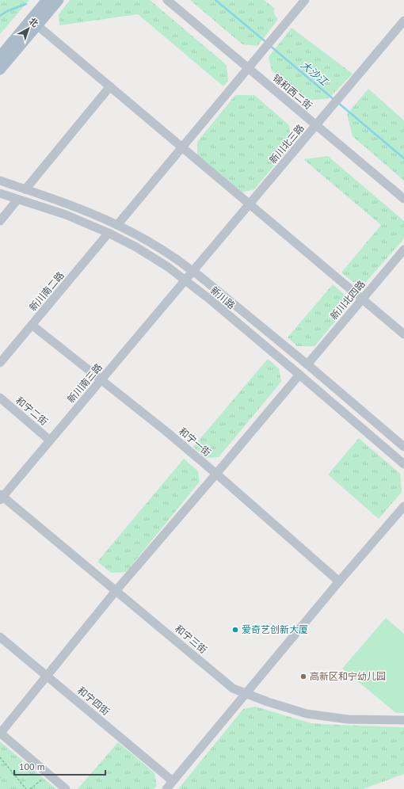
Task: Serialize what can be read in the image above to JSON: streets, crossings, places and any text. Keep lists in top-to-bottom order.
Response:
{
  "streets": {
    "street": [
      "锦和西二街",
      "新川北三路",
      "新川南二路",
      "新川路",
      "新川北四路",
      "新川南三路",
      "和宁二街",
      "和宁一街",
      "和宁三街",
      "和宁四街"
    ]
  },
  "crossings": [
    ["锦和西二街", "新川北三路"],
    ["新川北三路", "新川路"],
    ["新川北三路", "新川南三路"],
    ["新川南二路", "新川路"],
    ["新川南二路", "和宁一街"],
    ["新川路", "新川北四路"],
    ["新川路", "新川南三路"],
    ["新川南三路", "和宁二街"],
    ["新川南三路", "和宁一街"],
    ["新川南三路", "和宁三街"]
  ],
  "water": ["大沙江"],
  "places": ["爱奇艺创新大厦", "高新区和宁幼儿园"],
  "scale_bar": "100 m",
  "north": "top right"
}
